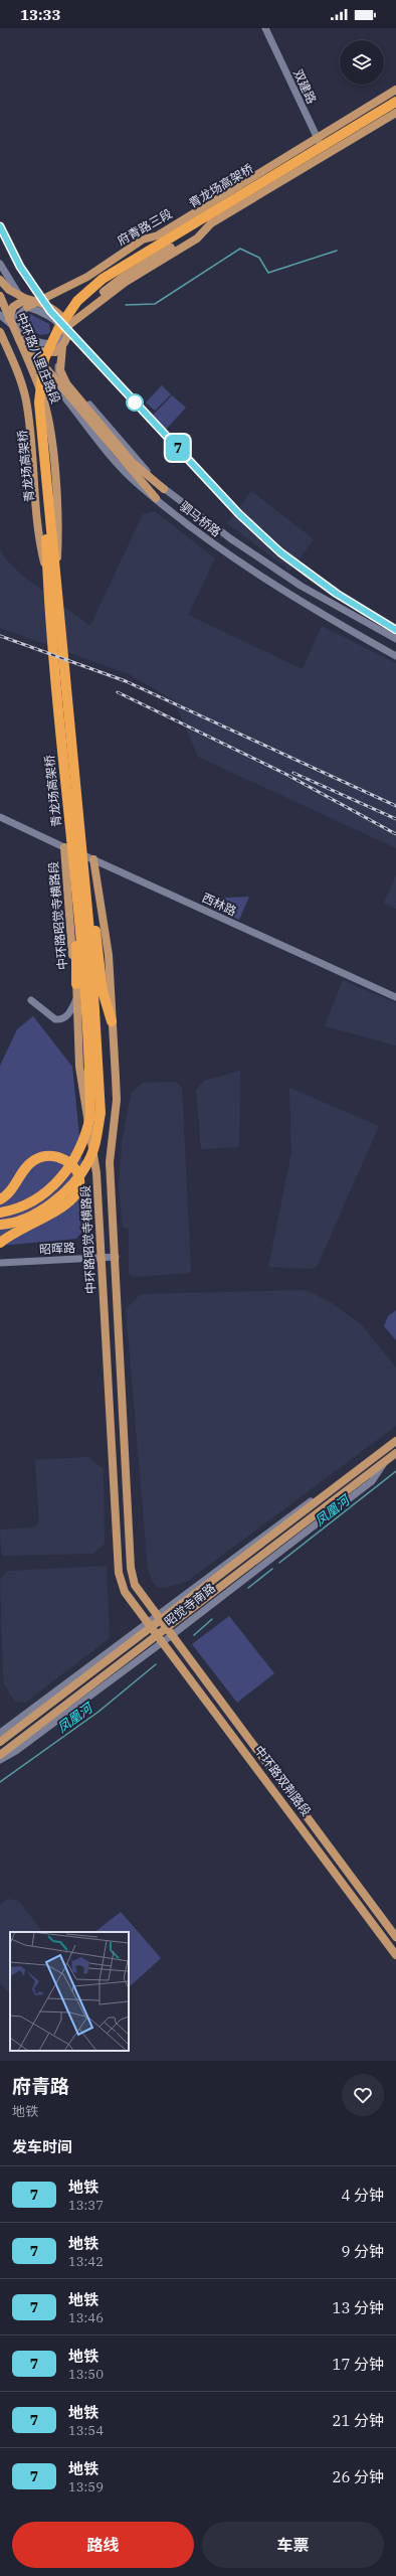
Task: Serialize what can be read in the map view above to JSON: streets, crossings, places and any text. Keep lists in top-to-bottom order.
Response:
{
  "streets": {
    "highway": ["青龙场高架桥"],
    "main road": [
      "府青路三段",
      "中环路八里庄路段",
      "中环路昭觉寺横路段",
      "昭觉寺南路",
      "中环路双荆路段"
    ],
    "street": [
      "双建路",
      "驷马桥路",
      "西林路",
      "昭晖路"
    ]
  },
  "crossings": [
    ["双建路", "府青路三段"],
    ["青龙场高架桥", "中环路八里庄路段"],
    ["西林路", "中环路昭觉寺横路段"],
    ["中环路昭觉寺横路段", "昭晖路"],
    ["中环路昭觉寺横路段", "昭觉寺南路"],
    ["中环路昭觉寺横路段", "中环路双荆路段"],
    ["昭觉寺南路", "中环路双荆路段"]
  ],
  "water": ["凤凰河"],
  "lines": ["metro line 7"],
  "page": {
    "status": "13:33",
    "on_map": "7",
    "heading": [
      ["府青路", "地铁"],
      "发车时间"
    ],
    "list": [
      {
        "mark": "7",
        "name": "地铁",
        "note": "13:37",
        "value": "4 分钟"
      },
      {
        "mark": "7",
        "name": "地铁",
        "note": "13:42",
        "value": "9 分钟"
      },
      {
        "mark": "7",
        "name": "地铁",
        "note": "13:46",
        "value": "13 分钟"
      },
      {
        "mark": "7",
        "name": "地铁",
        "note": "13:50",
        "value": "17 分钟"
      },
      {
        "mark": "7",
        "name": "地铁",
        "note": "13:54",
        "value": "21 分钟"
      },
      {
        "mark": "7",
        "name": "地铁",
        "note": "13:59",
        "value": "26 分钟"
      }
    ],
    "buttons": ["路线", "车票"]
  }
}
